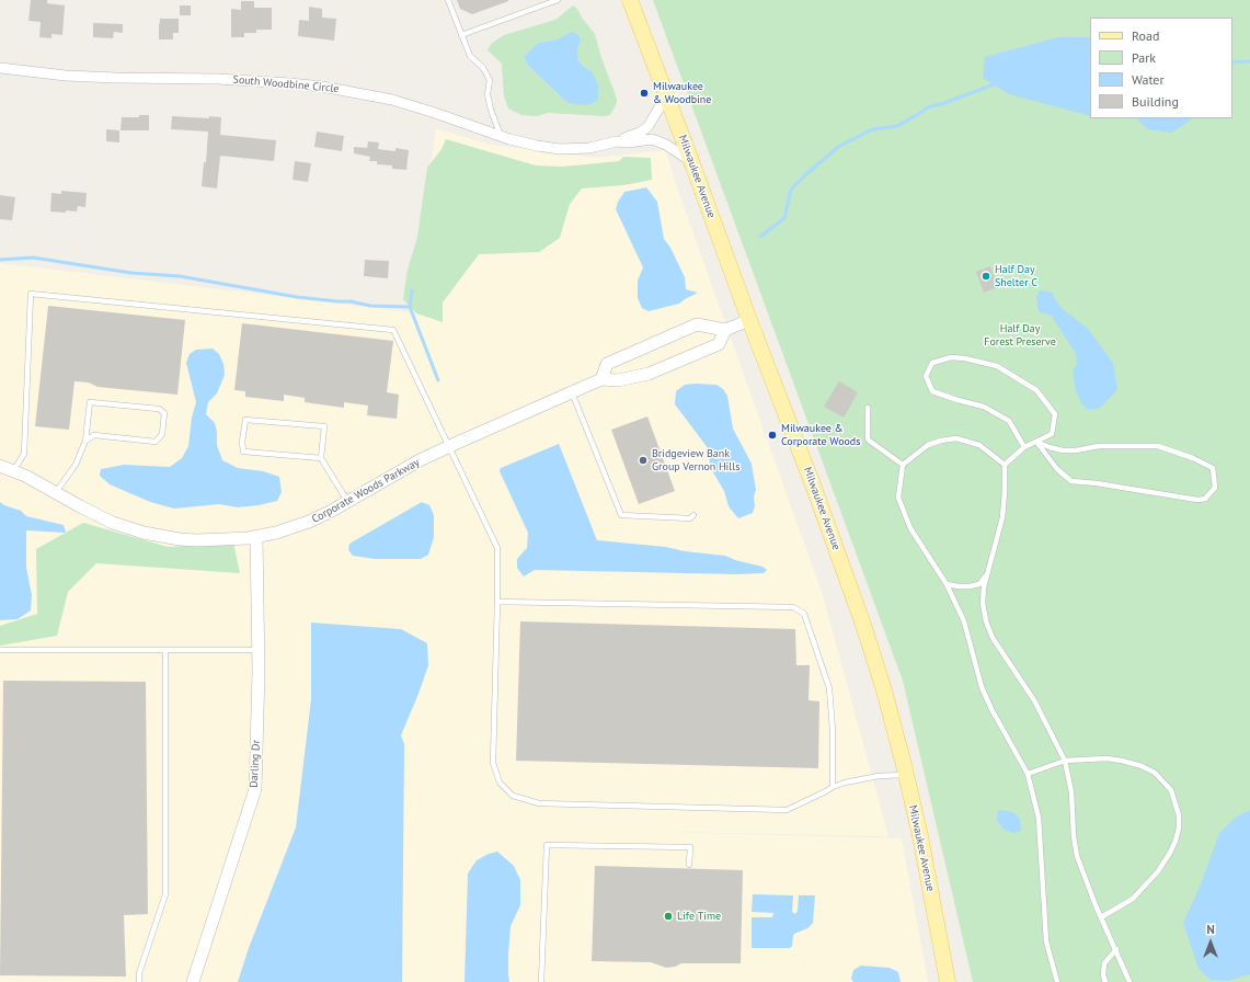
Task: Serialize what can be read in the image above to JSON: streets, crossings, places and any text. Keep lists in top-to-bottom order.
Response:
{
  "streets": {
    "main road": ["Milwaukee Avenue"],
    "street": ["South Woodbine Circle", "Corporate Woods Parkway", "Darling Dr"]
  },
  "crossings": [
    ["South Woodbine Circle", "Milwaukee Avenue"],
    ["Corporate Woods Parkway", "Darling Dr"]
  ],
  "parks": ["Half Day Forest Preserve"],
  "places": [
    "Milwaukee & Woodbine",
    "Half Day Shelter C",
    "Milwaukee & Corporate Woods",
    "Bridgeview Bank Group Vernon Hills",
    "Life Time"
  ],
  "legend": [
    "Road",
    "Park",
    "Water",
    "Building"
  ],
  "north": "top"
}
